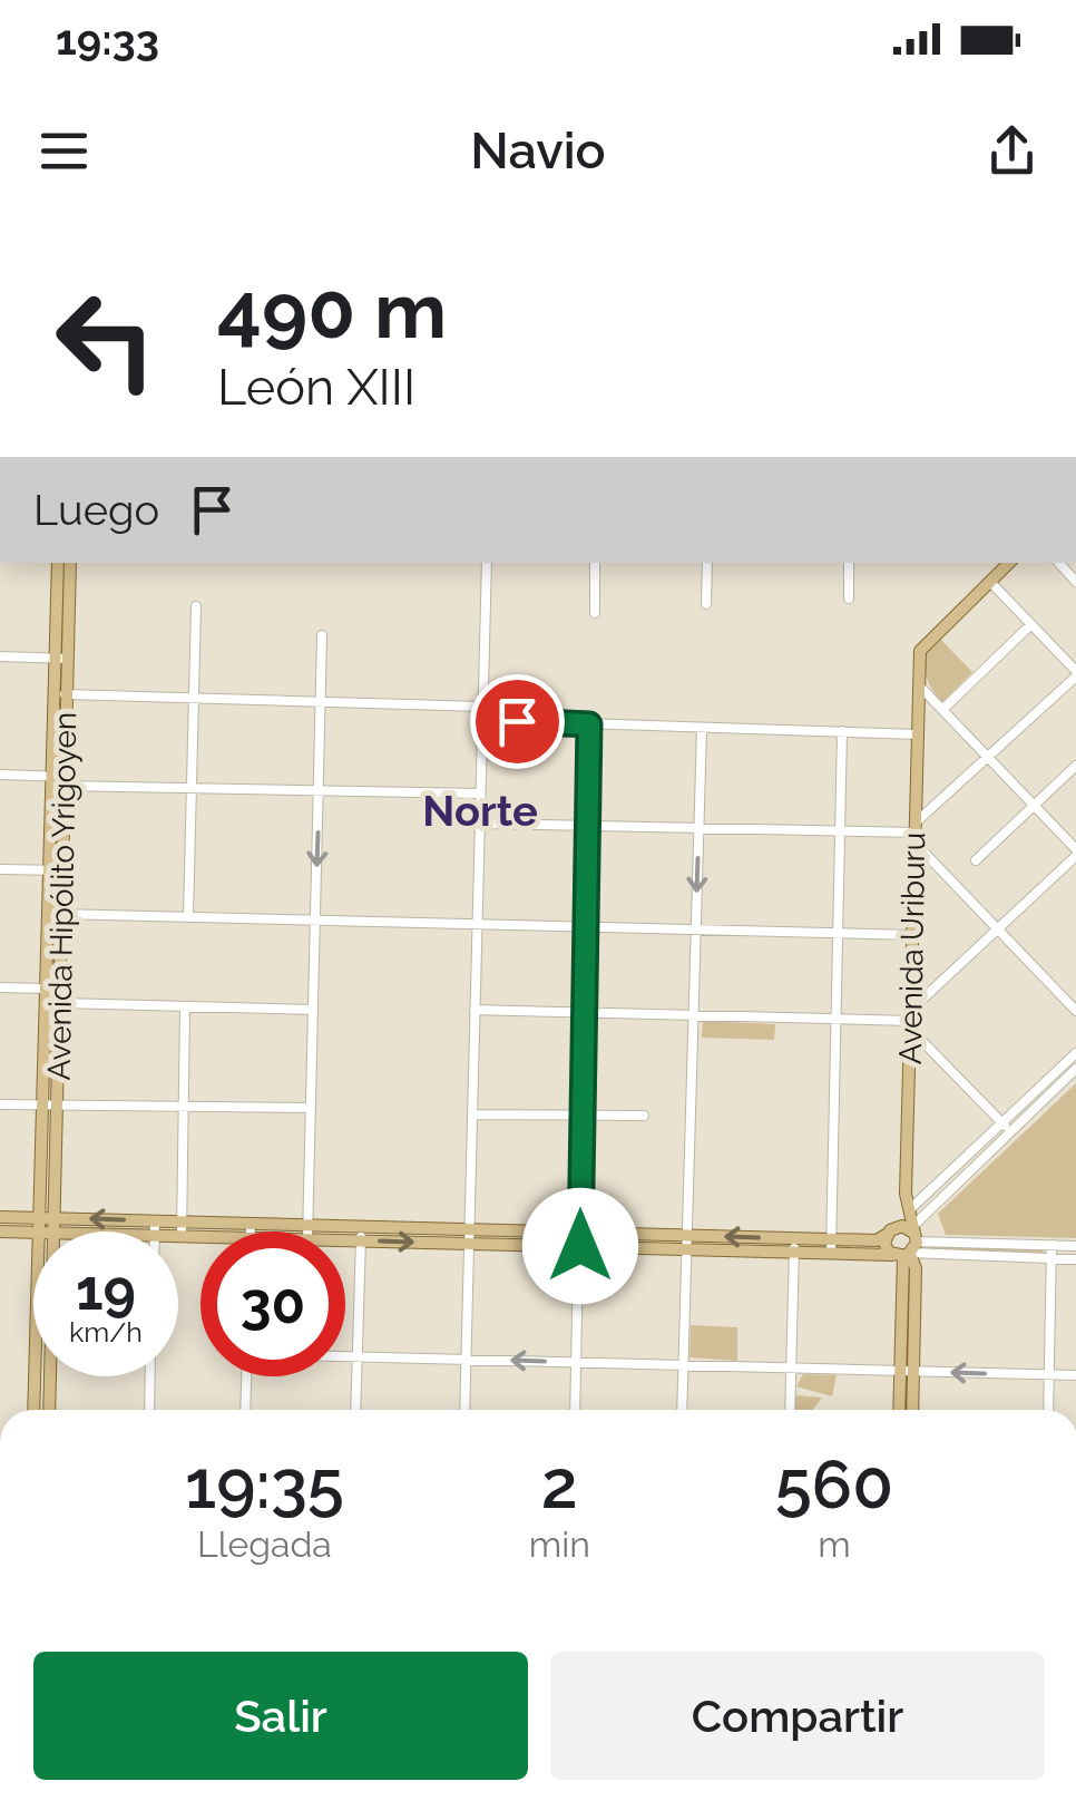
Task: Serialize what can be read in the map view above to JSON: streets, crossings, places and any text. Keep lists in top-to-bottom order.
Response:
{
  "streets": {
    "main road": ["Avenida Hipólito Yrigoyen", "Avenida Uriburu"]
  },
  "districts": ["Norte"],
  "page": {
    "status": "19:33",
    "header": "Navio",
    "turn": ["490 m", "León XIII"],
    "then": "Luego",
    "speed": "19 km/h",
    "limit": "30",
    "eta": [
      "19:35",
      "Llegada",
      "2",
      "min",
      "560",
      "m"
    ],
    "buttons": ["Salir", "Compartir"]
  }
}
